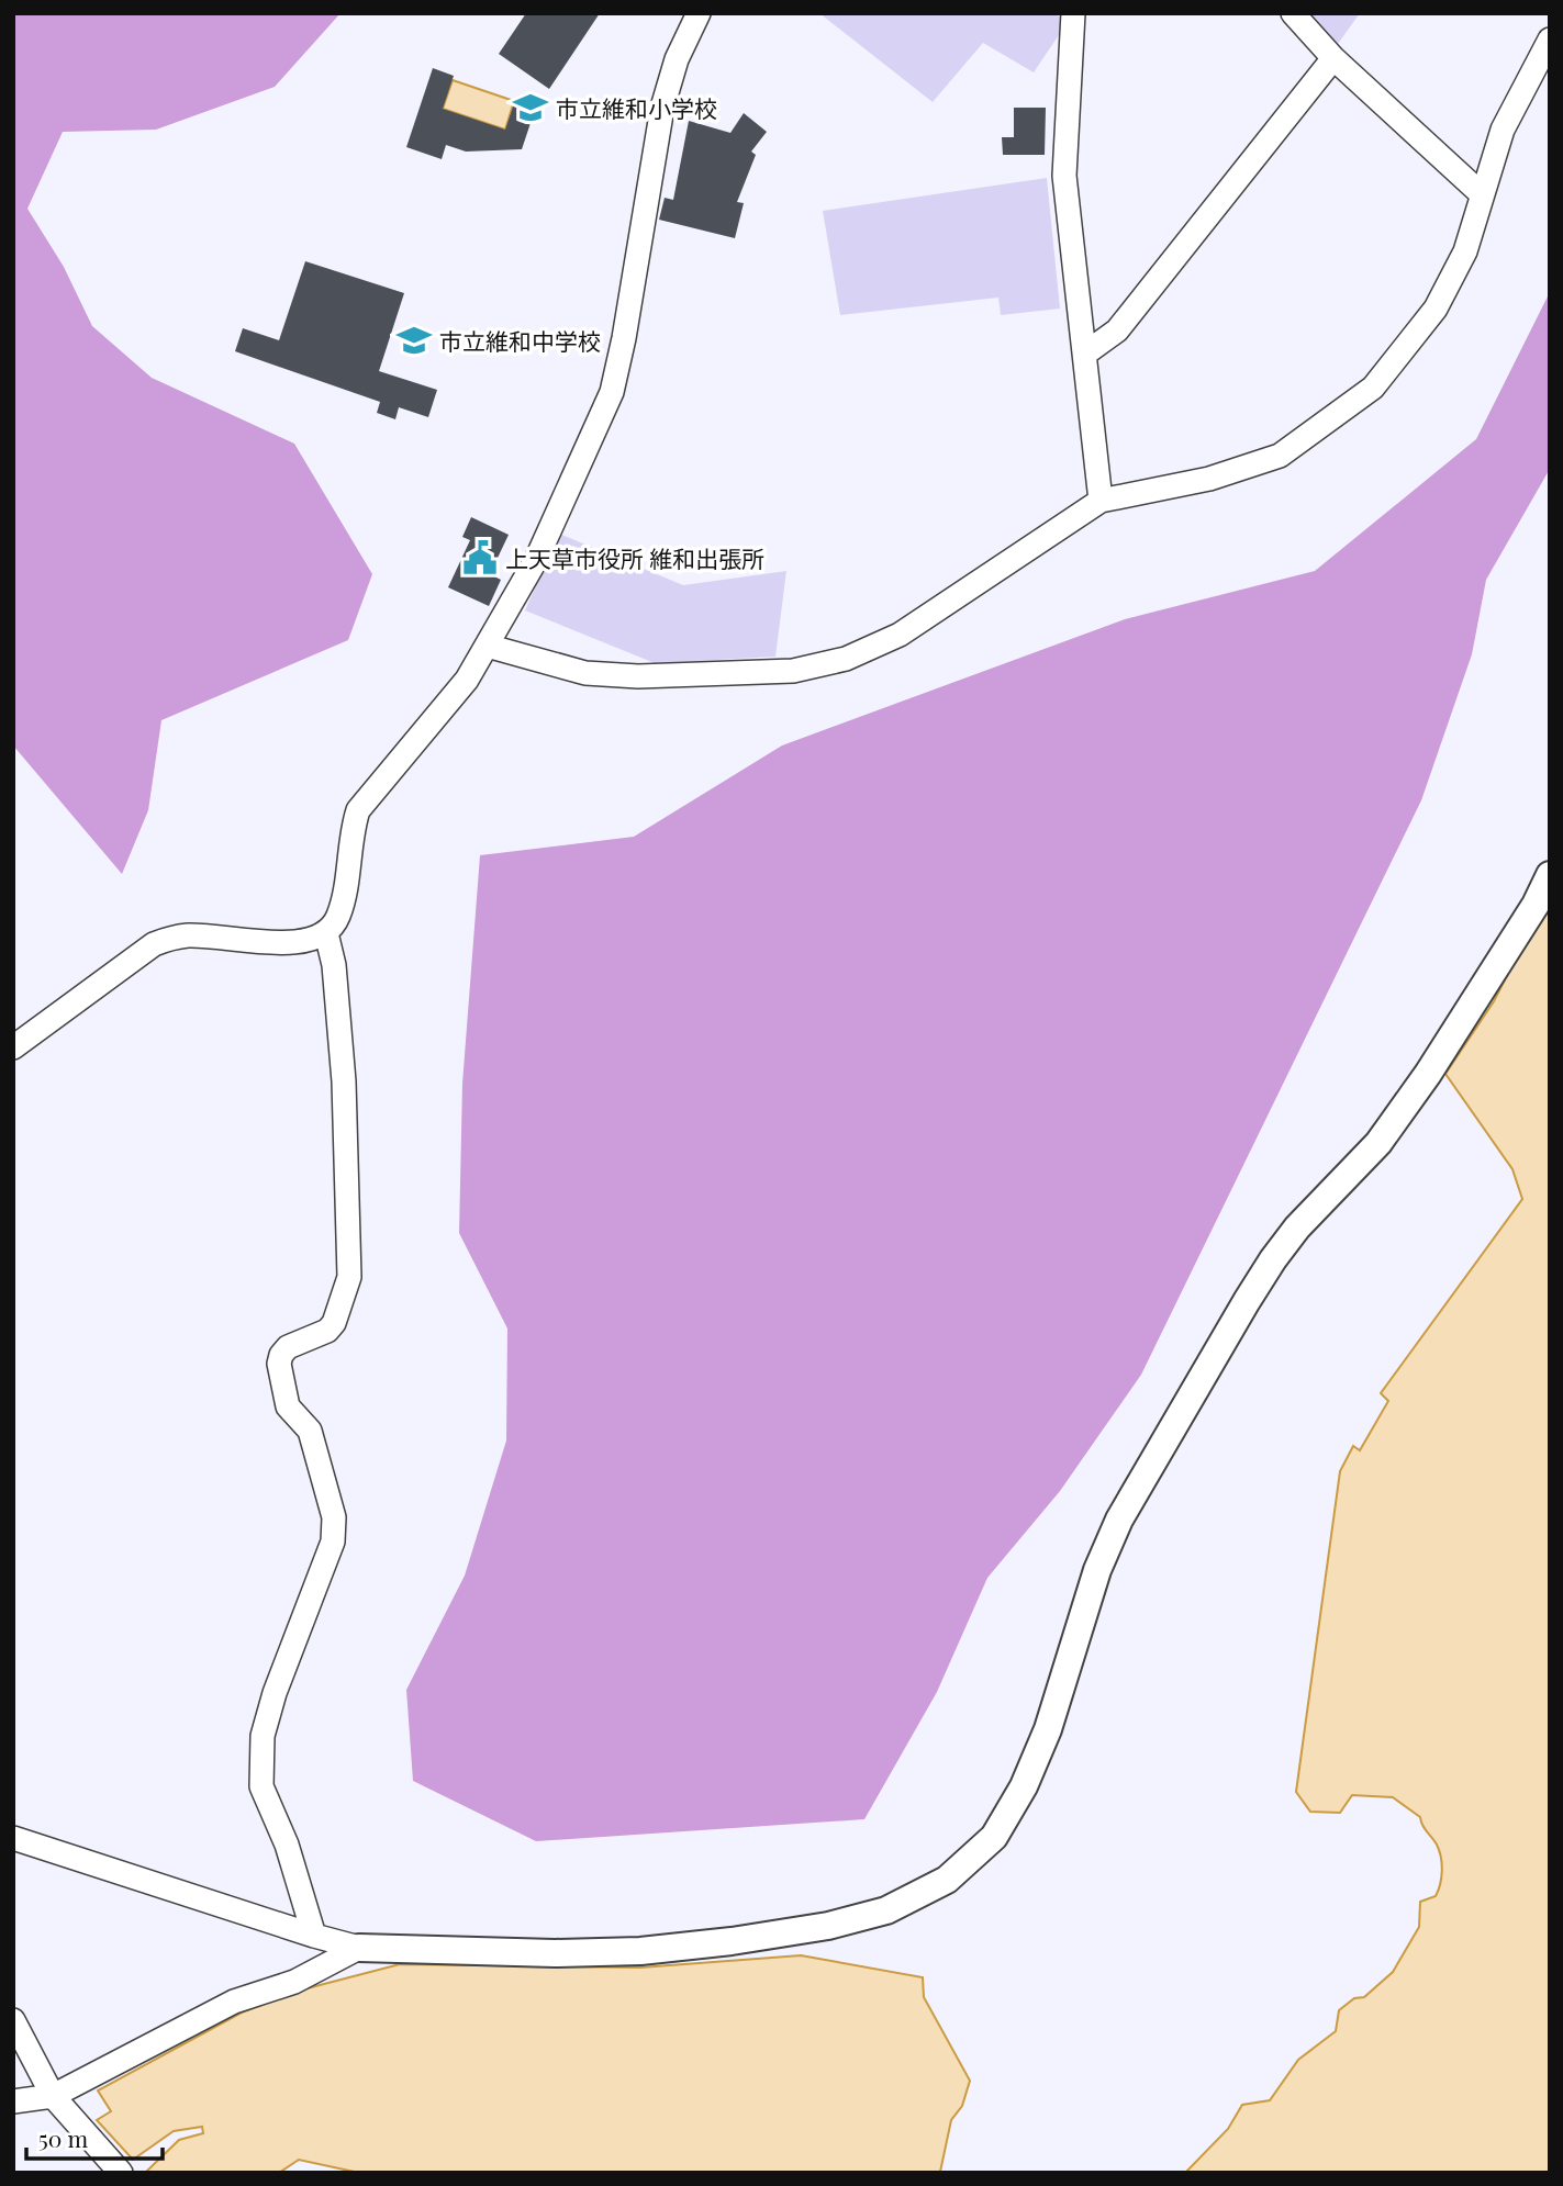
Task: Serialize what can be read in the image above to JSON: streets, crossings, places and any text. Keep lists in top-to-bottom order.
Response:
{
  "places": {
    "school or university": ["市立維和小学校", "市立維和中学校"],
    "public building": ["上天草市役所 維和出張所"]
  },
  "scale_bar": "50 m"
}
